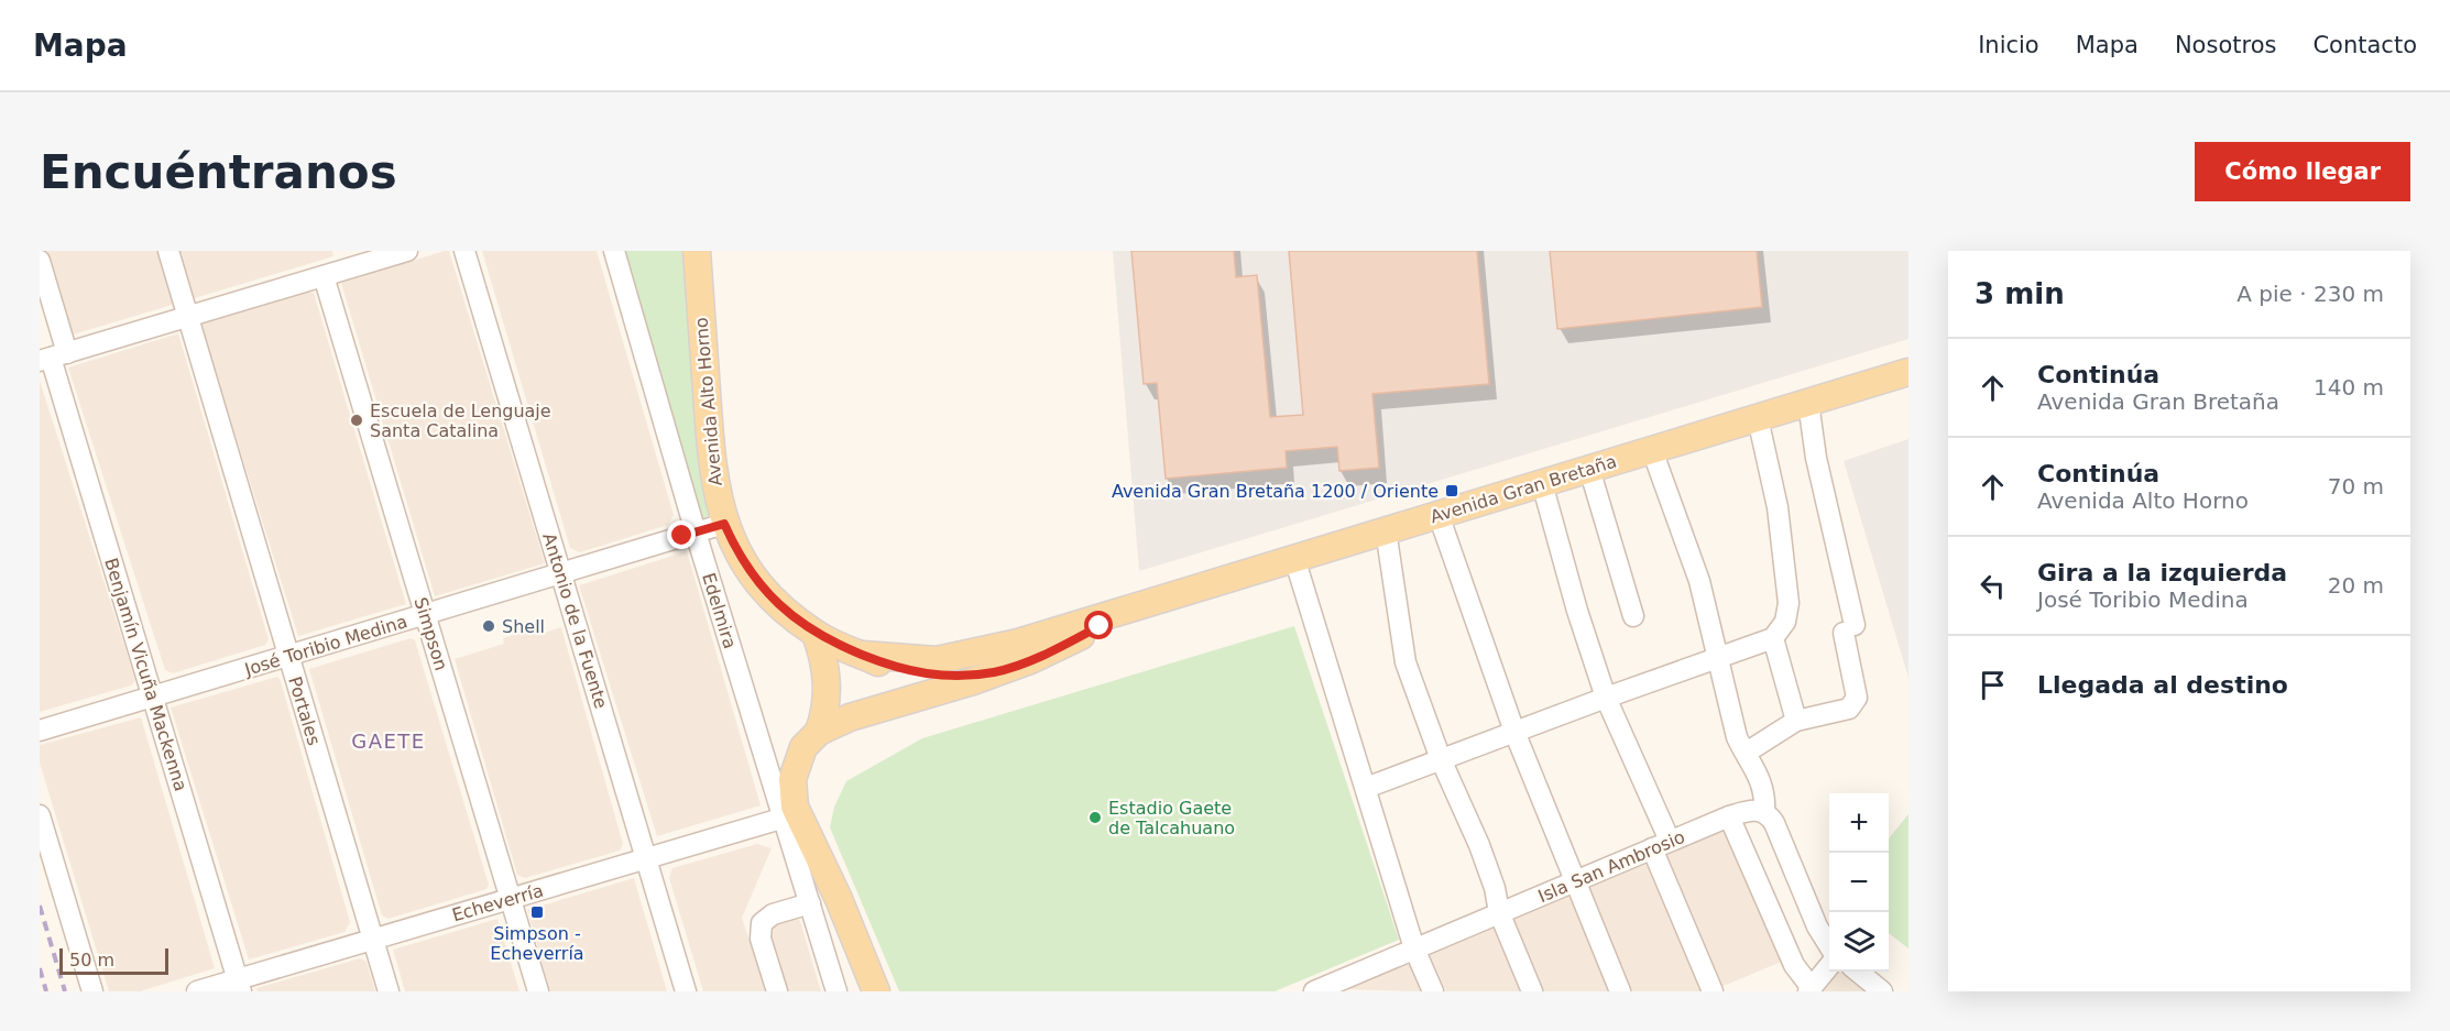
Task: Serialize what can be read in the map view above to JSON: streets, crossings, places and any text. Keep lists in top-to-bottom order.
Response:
{
  "streets": {
    "main road": ["Avenida Alto Horno", "Avenida Gran Bretaña"],
    "street": [
      "Edelmira",
      "Antonio de la Fuente",
      "Simpson",
      "José Toribio Medina",
      "Benjamín Vicuña Mackenna",
      "Portales",
      "Isla San Ambrosio",
      "Echeverría"
    ]
  },
  "crossings": [
    ["Avenida Alto Horno", "Avenida Gran Bretaña"],
    ["Avenida Alto Horno", "José Toribio Medina"],
    ["Edelmira", "José Toribio Medina"],
    ["Edelmira", "Echeverría"],
    ["Antonio de la Fuente", "José Toribio Medina"],
    ["Antonio de la Fuente", "Echeverría"],
    ["Simpson", "José Toribio Medina"],
    ["Simpson", "Echeverría"],
    ["José Toribio Medina", "Benjamín Vicuña Mackenna"],
    ["José Toribio Medina", "Portales"],
    ["Benjamín Vicuña Mackenna", "Echeverría"],
    ["Portales", "Echeverría"]
  ],
  "districts": ["GAETE"],
  "places": {
    "other": ["Escuela de Lenguaje Santa Catalina", "Shell", "Estadio Gaete de Talcahuano"],
    "transit": ["Avenida Gran Bretaña 1200 / Oriente", "Simpson - Echeverría"]
  },
  "scale_bar": "50 m",
  "page": {
    "header": "Mapa",
    "nav": [
      "Inicio",
      "Mapa",
      "Nosotros",
      "Contacto"
    ],
    "buttons": "Cómo llegar",
    "title": "Encuéntranos",
    "heading": ["3 min", "A pie · 230 m"],
    "list": [
      ["Continúa", "Avenida Gran Bretaña", "140 m"],
      ["Continúa", "Avenida Alto Horno", "70 m"],
      ["Gira a la izquierda", "José Toribio Medina", "20 m"],
      "Llegada al destino"
    ],
    "map_buttons": ["+", "−"],
    "scale": "50 m"
  }
}
